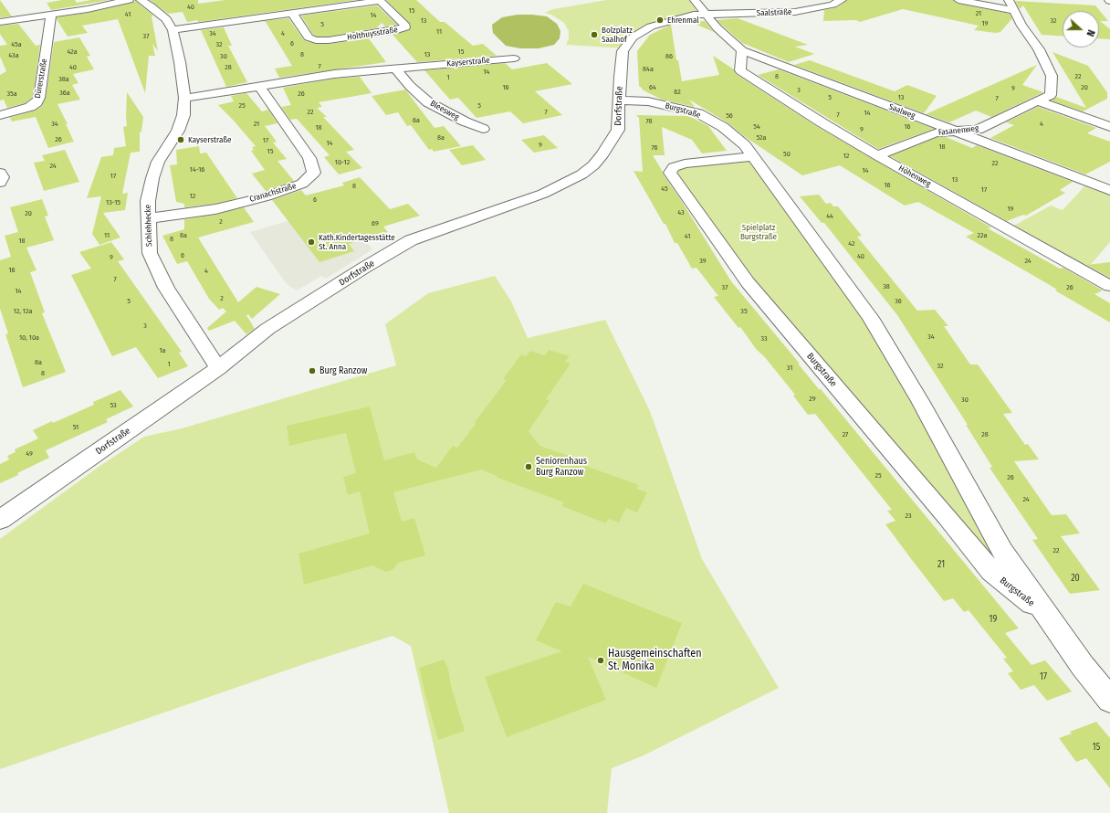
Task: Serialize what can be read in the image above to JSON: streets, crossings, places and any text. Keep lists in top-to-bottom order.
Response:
{
  "streets": {
    "street": [
      "Saalstraße",
      "Holthuysstraße",
      "Kayserstraße",
      "Dürerstraße",
      "Dorfstraße",
      "Bleesweg",
      "Burgstraße",
      "Saalweg",
      "Fasanenweg",
      "Höhenweg",
      "Cranachstraße",
      "Schlehhecke"
    ]
  },
  "crossings": [
    ["Saalstraße", "Dorfstraße"],
    ["Saalstraße", "Saalweg"],
    ["Holthuysstraße", "Schlehhecke"],
    ["Kayserstraße", "Bleesweg"],
    ["Kayserstraße", "Cranachstraße"],
    ["Kayserstraße", "Schlehhecke"],
    ["Dorfstraße", "Burgstraße"],
    ["Dorfstraße", "Saalweg"],
    ["Dorfstraße", "Schlehhecke"],
    ["Saalweg", "Fasanenweg"],
    ["Saalweg", "Höhenweg"],
    ["Fasanenweg", "Höhenweg"],
    ["Cranachstraße", "Schlehhecke"]
  ],
  "parks": ["Spielplatz Burgstraße"],
  "places": [
    "Ehrenmal",
    "Bolzplatz Saalhof",
    "Kayserstraße",
    "Kath.Kindertagesstätte St. Anna",
    "Burg Ranzow",
    "Seniorenhaus Burg Ranzow",
    "Hausgemeinschaften St. Monika"
  ],
  "house_numbers": [
    "40",
    "15",
    "21",
    "41",
    "14",
    "13",
    "32",
    "19",
    "5",
    "11",
    "34",
    "4",
    "37",
    "6",
    "45a",
    "32",
    "42a",
    "15",
    "8",
    "13",
    "43a",
    "30",
    "86",
    "7",
    "40",
    "28",
    "84a",
    "14",
    "8",
    "22",
    "1",
    "38a",
    "16",
    "64",
    "20",
    "9",
    "3",
    "62",
    "36a",
    "35a",
    "26",
    "5",
    "13",
    "7",
    "25",
    "5",
    "22",
    "7",
    "14",
    "7",
    "56",
    "6a",
    "78",
    "34",
    "21",
    "4",
    "54",
    "16",
    "18",
    "9",
    "8a",
    "52a",
    "26",
    "17",
    "14",
    "9",
    "18",
    "76",
    "15",
    "50",
    "12",
    "10-12",
    "22",
    "24",
    "14-16",
    "14",
    "17",
    "13",
    "16",
    "8",
    "45",
    "17",
    "12",
    "6",
    "13-15",
    "19",
    "43",
    "20",
    "44",
    "2",
    "69",
    "11",
    "8a",
    "22a",
    "41",
    "8",
    "18",
    "42",
    "6",
    "40",
    "9",
    "39",
    "24",
    "16",
    "4",
    "7",
    "38",
    "37",
    "26",
    "14",
    "2",
    "5",
    "36",
    "12, 12a",
    "35",
    "3",
    "34",
    "10, 10a",
    "33",
    "1a",
    "8a",
    "1",
    "32",
    "31",
    "8",
    "29",
    "30",
    "53",
    "51",
    "27",
    "28",
    "49",
    "25",
    "26",
    "24",
    "23",
    "22",
    "21",
    "20",
    "19",
    "17",
    "15"
  ],
  "north": "right"
}
